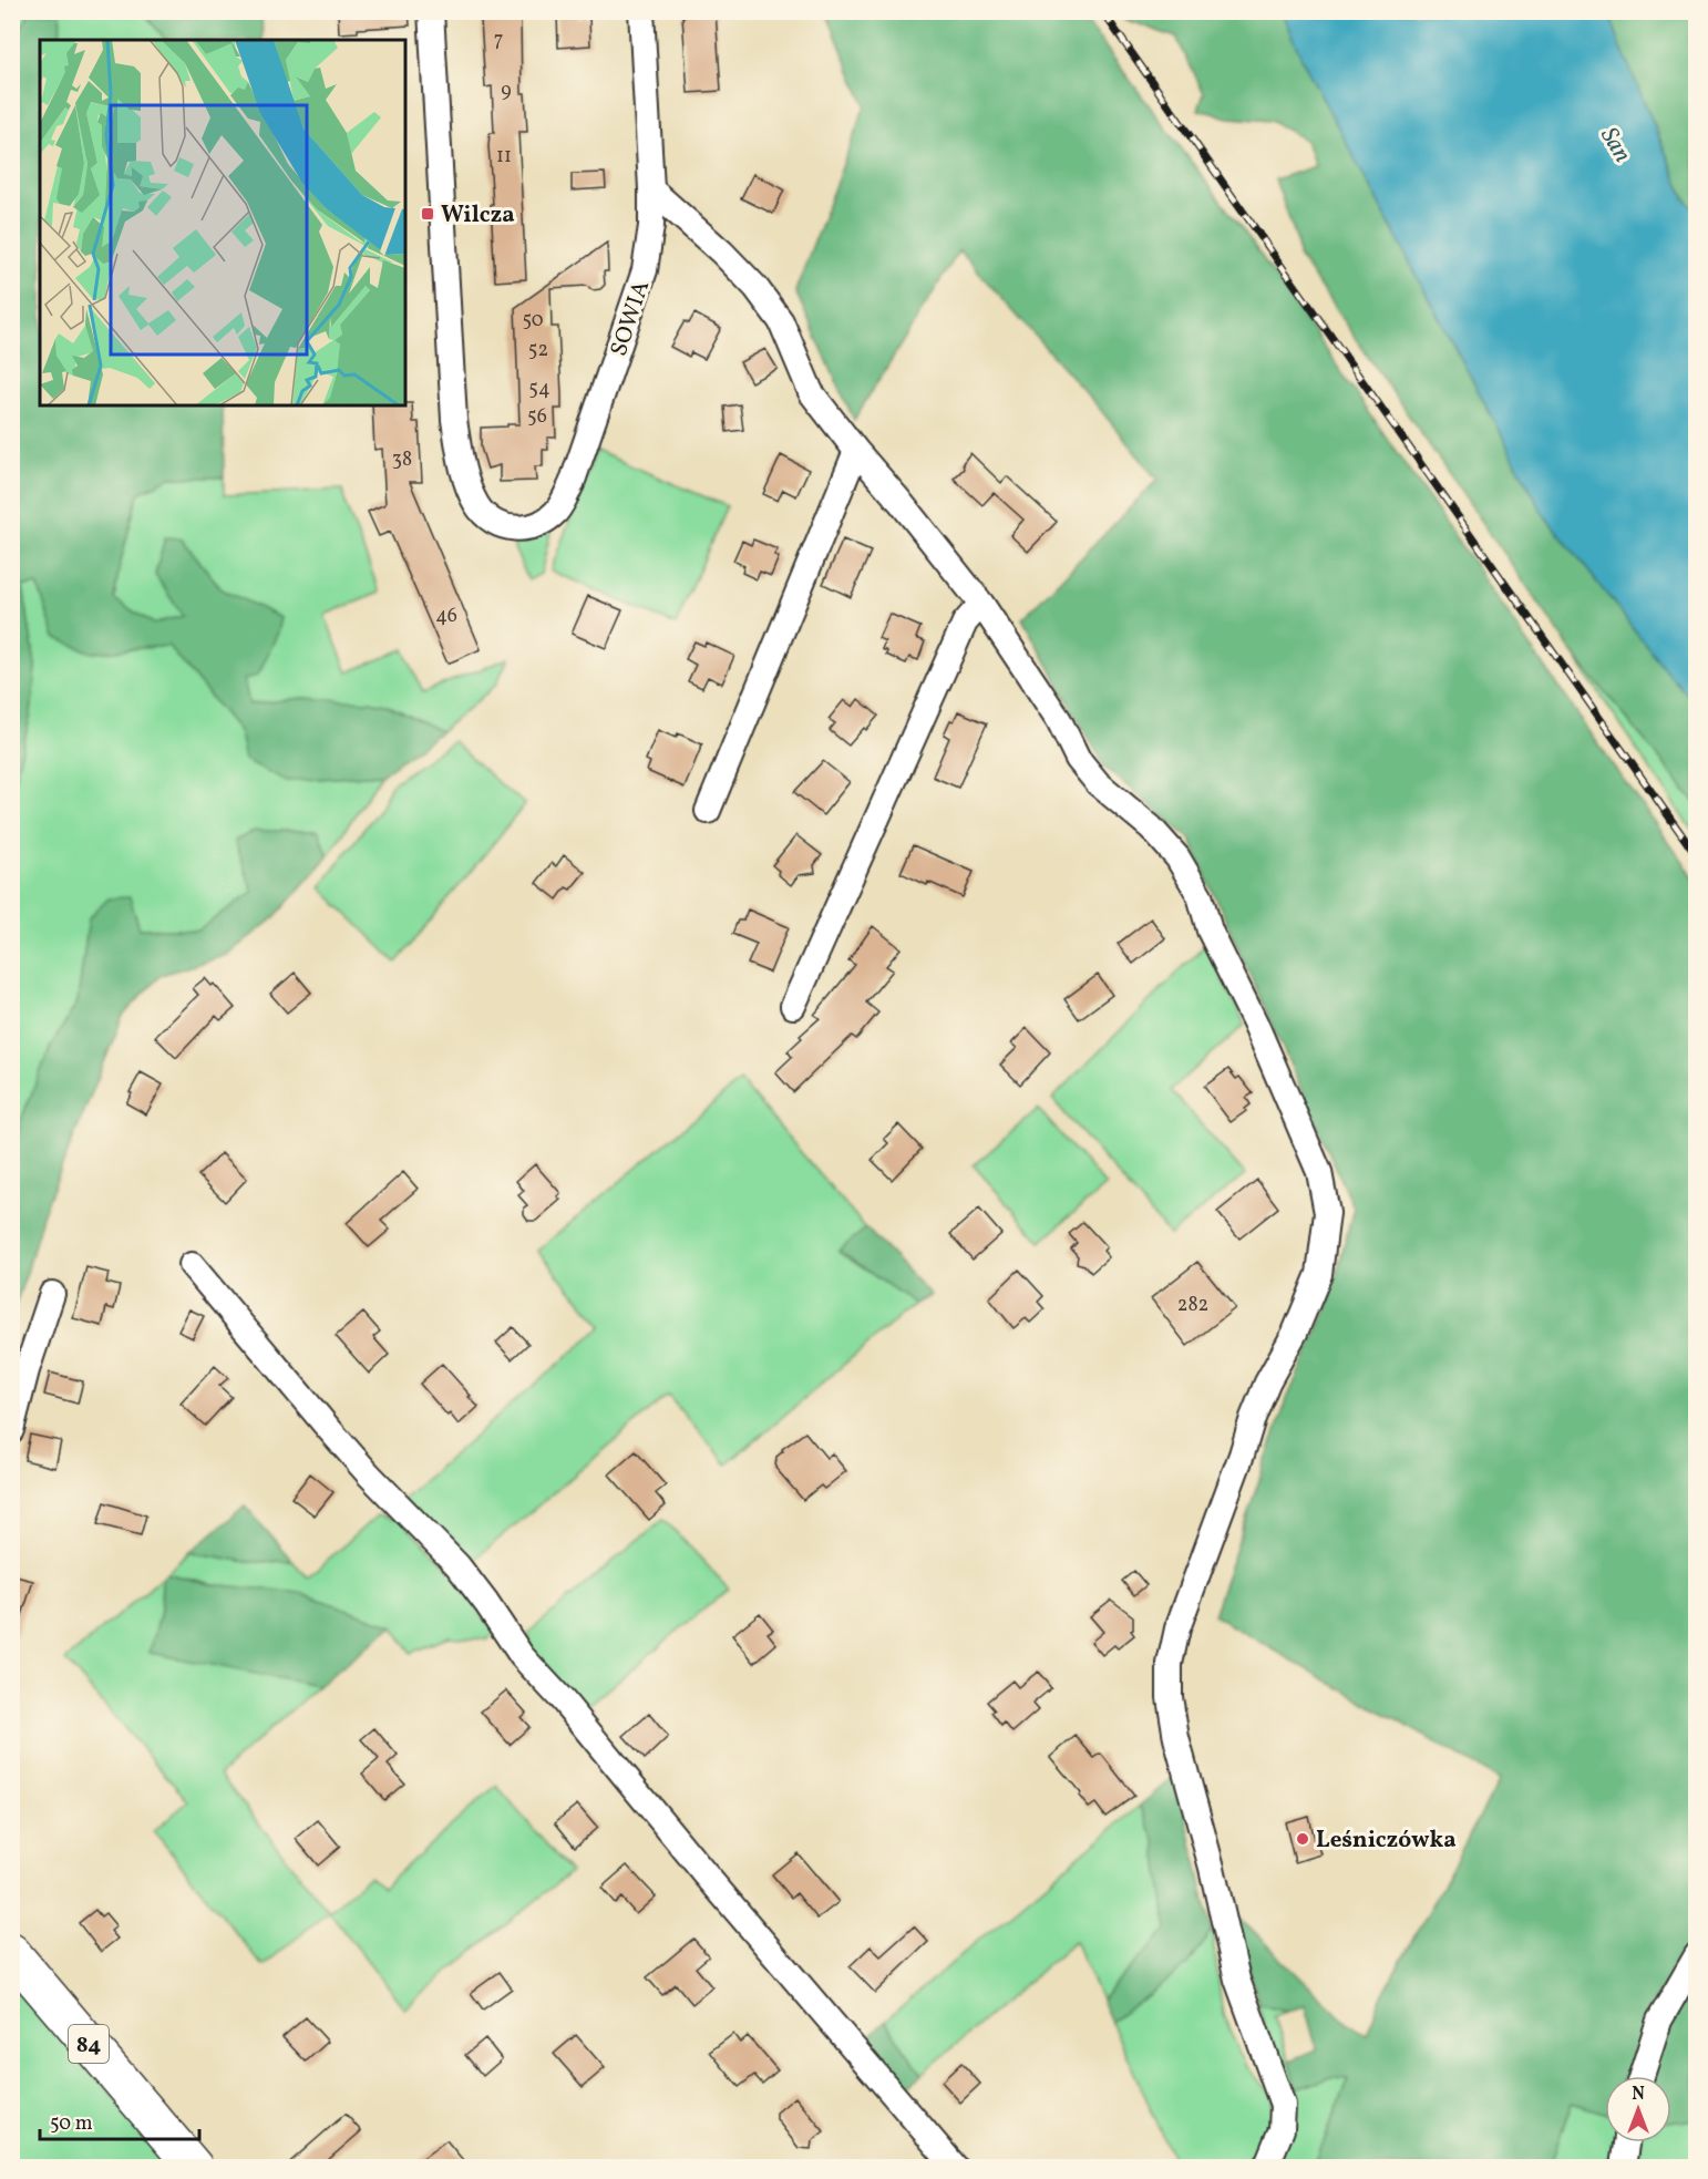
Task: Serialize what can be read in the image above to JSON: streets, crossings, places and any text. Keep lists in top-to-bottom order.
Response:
{
  "streets": {
    "main road": ["84"],
    "street": ["SOWIA"]
  },
  "water": ["San"],
  "places": {
    "transit": ["Wilcza"],
    "other": ["Leśniczówka"]
  },
  "house_numbers": [
    "7",
    "9",
    "11",
    "50",
    "52",
    "54",
    "56",
    "38",
    "46",
    "282"
  ],
  "scale_bar": "50 m",
  "north": "top"
}
